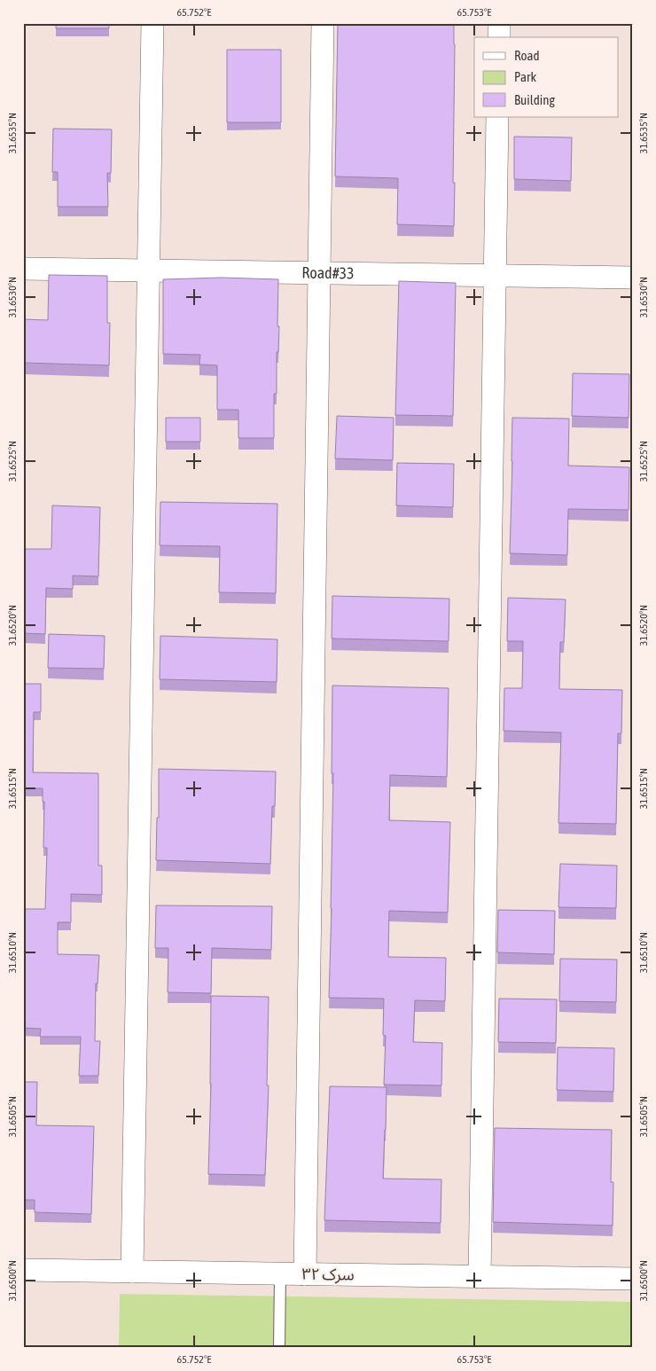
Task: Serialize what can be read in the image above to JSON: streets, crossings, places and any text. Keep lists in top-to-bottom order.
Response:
{
  "streets": {
    "street": ["Road#33", "سرک ۳۲"]
  },
  "legend": ["Road", "Park", "Building"],
  "coordinates": [
    "65.752°E",
    "65.753°E",
    "31.6535°N",
    "31.6530°N",
    "31.6525°N",
    "31.6520°N",
    "31.6515°N",
    "31.6510°N",
    "31.6505°N",
    "31.6500°N"
  ]
}
